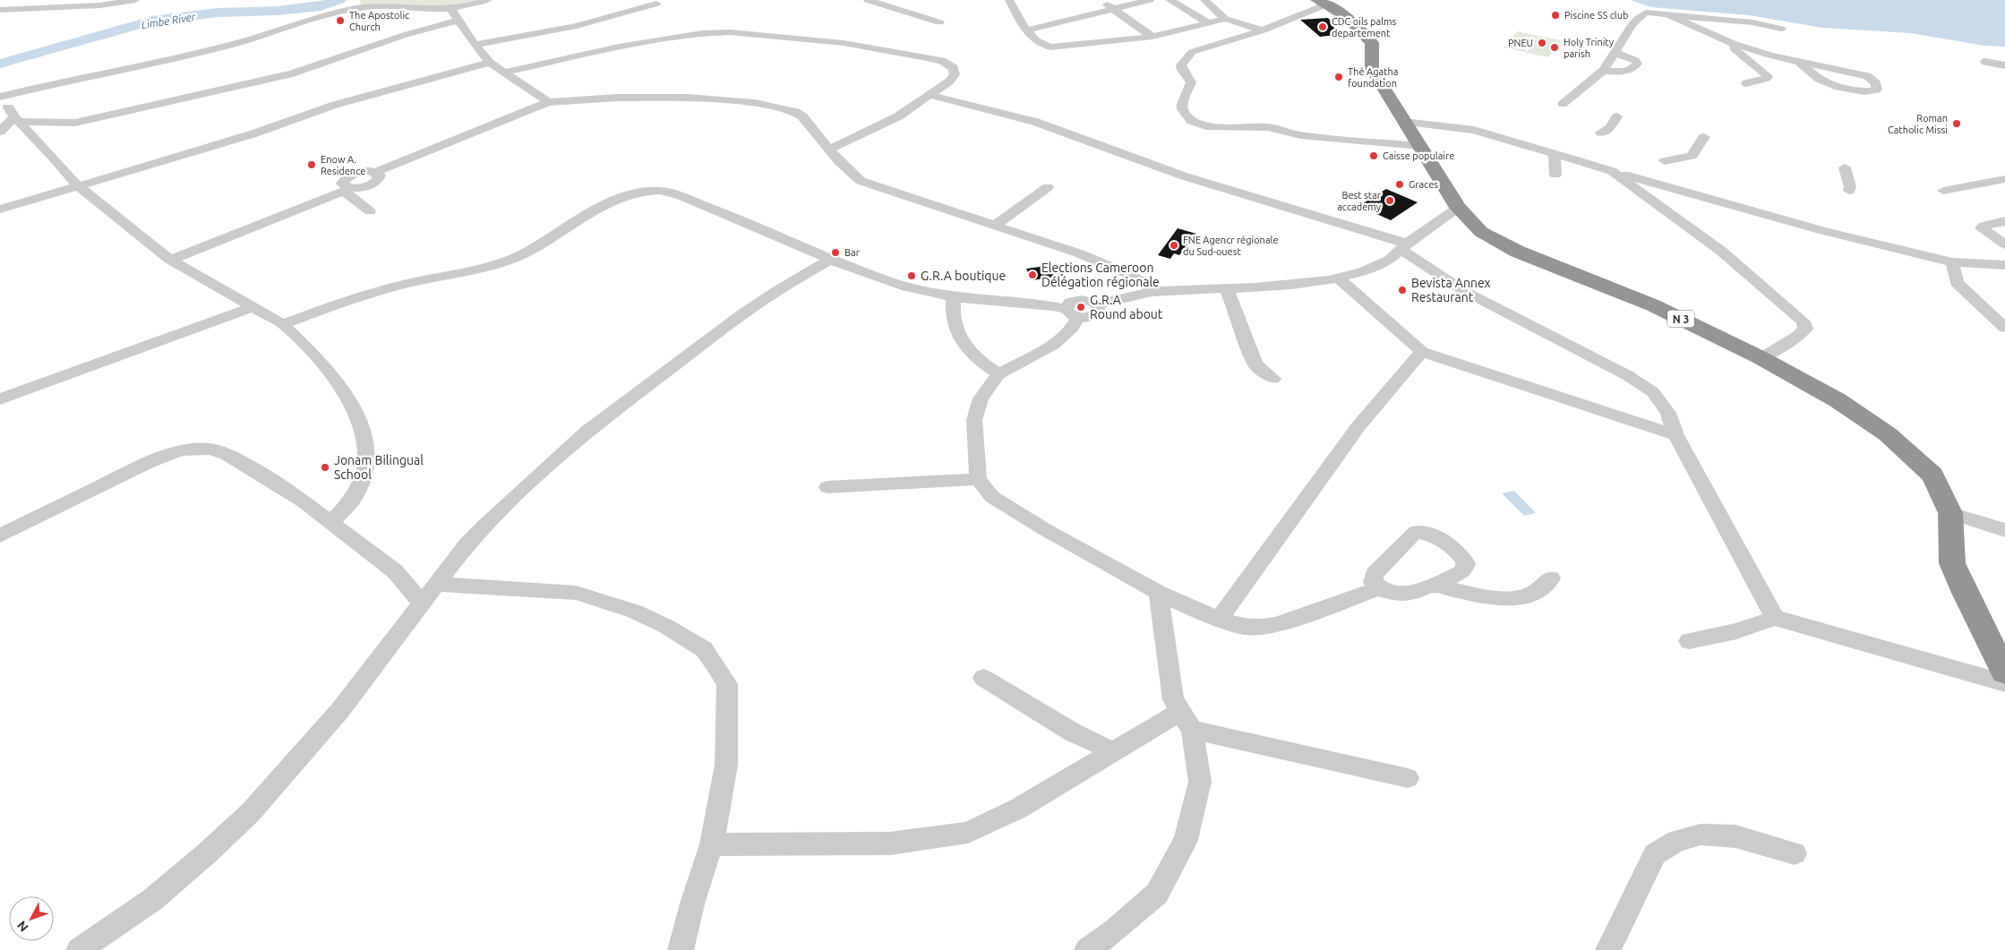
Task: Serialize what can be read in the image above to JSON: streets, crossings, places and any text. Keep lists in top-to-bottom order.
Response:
{
  "streets": {
    "highway": ["N 3"]
  },
  "water": ["Limbe River"],
  "places": [
    "Piscine SS club",
    "The Apostolic Church",
    "CDC oils palms departement",
    "PNEU",
    "Holy Trinity parish",
    "Thé Agatha foundation",
    "Roman Catholic Missi",
    "Caisse populaire",
    "Enow A. Residence",
    "Graces",
    "Best star accademy",
    "FNE Agencr régionale du Sud-ouest",
    "Bar",
    "Elections Cameroon Délégation régionale",
    "G.R.A boutique",
    "Bevista Annex Restaurant",
    "G.R.A Round about",
    "Jonam Bilingual School"
  ],
  "north": "bottom left"
}
